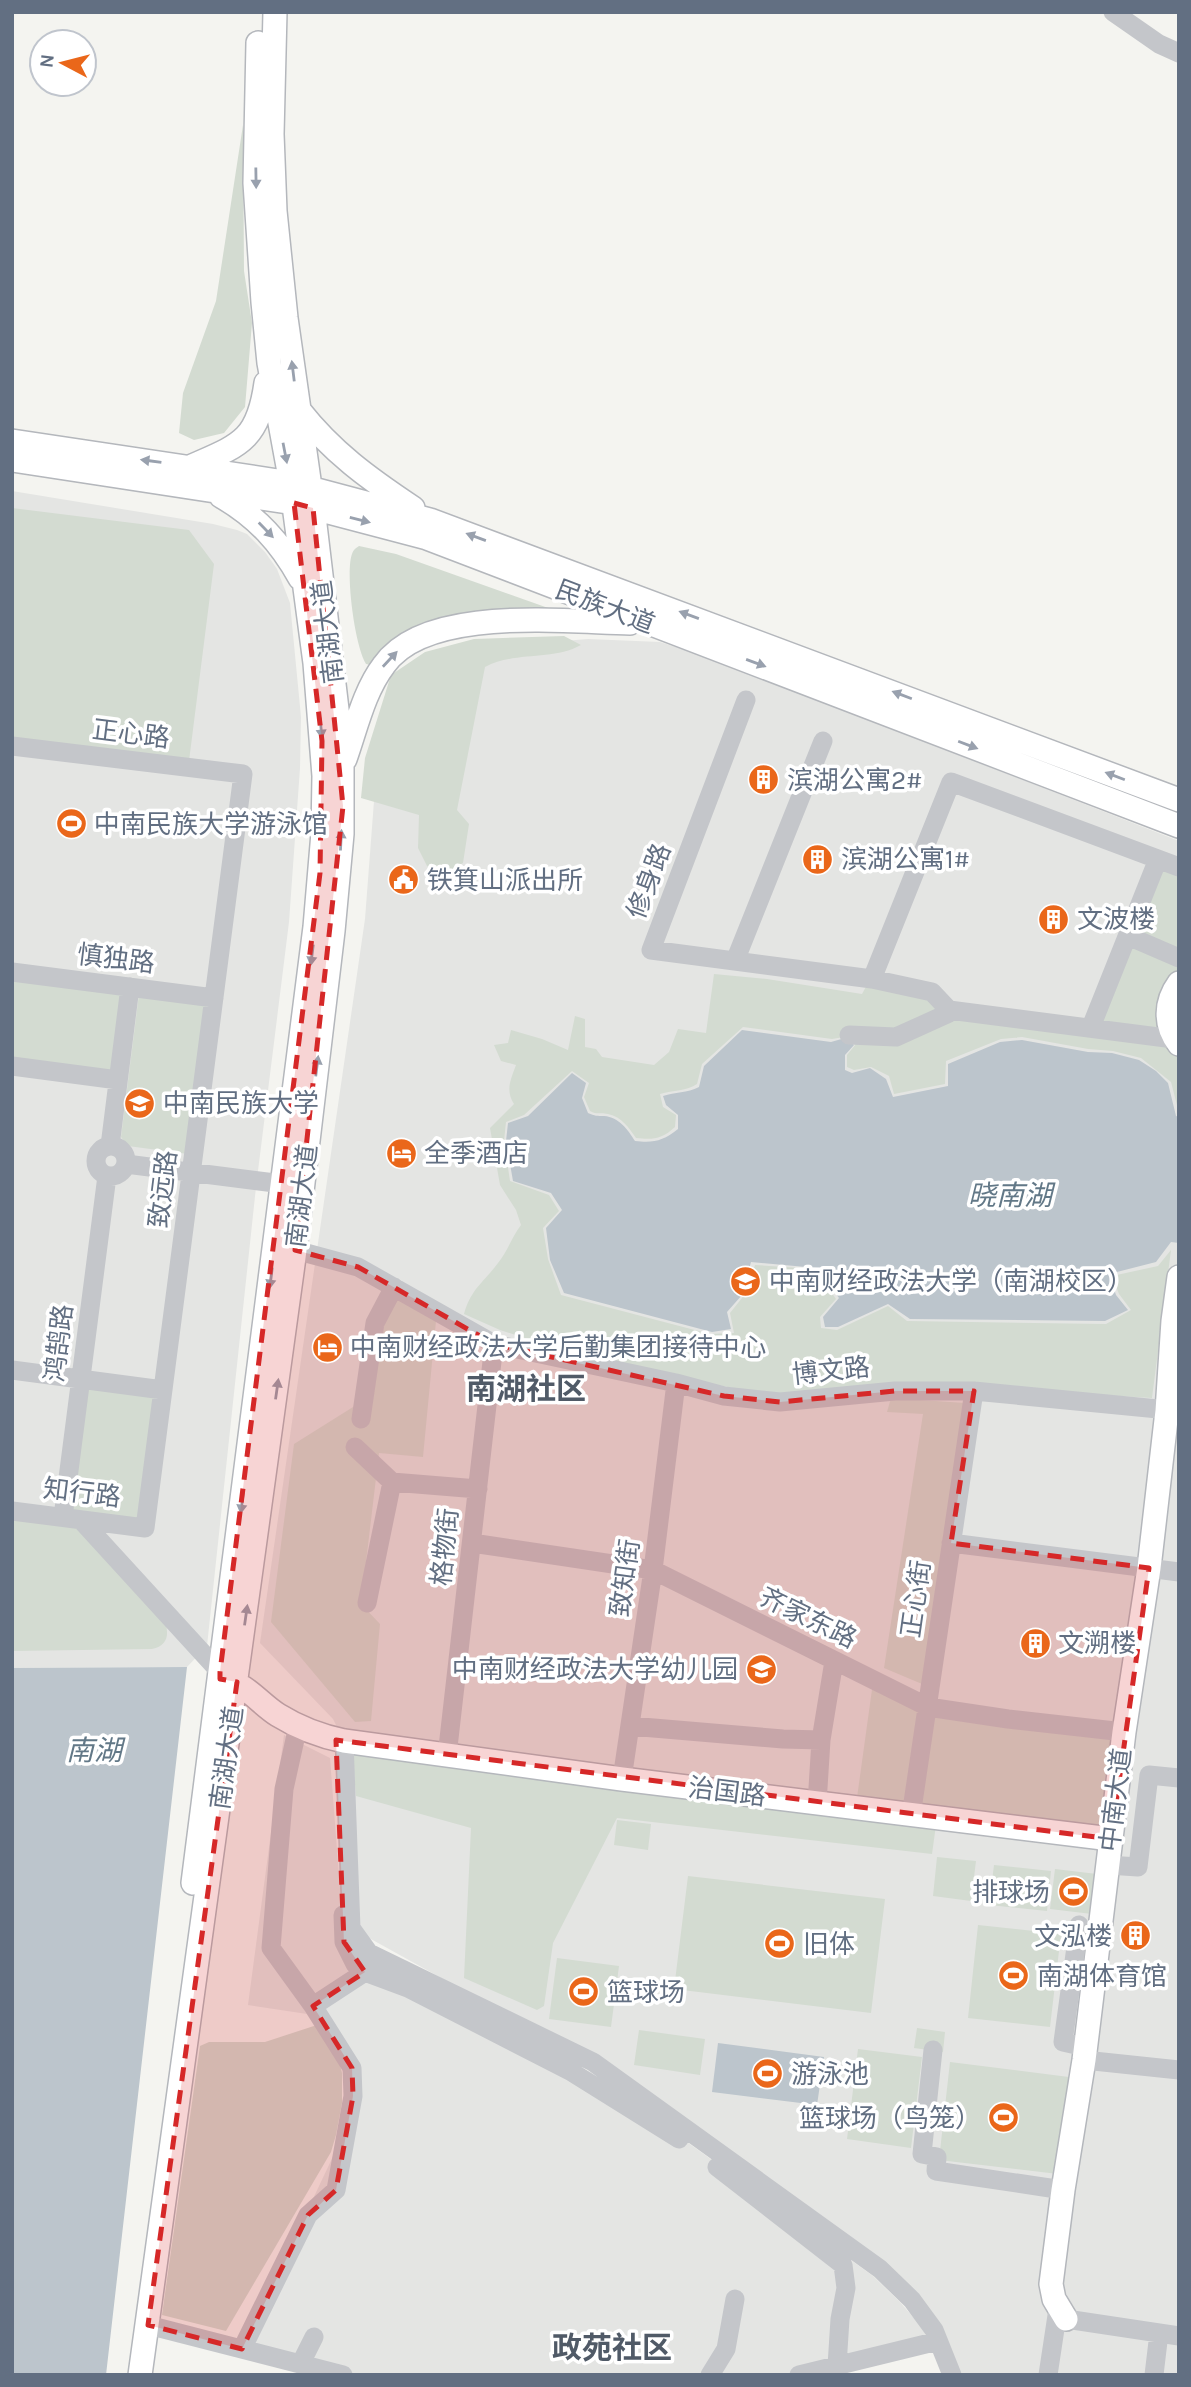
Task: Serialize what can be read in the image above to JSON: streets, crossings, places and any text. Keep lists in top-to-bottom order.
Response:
{
  "streets": {
    "main road": [
      "民族大道",
      "南湖大道",
      "治国路",
      "中南大道"
    ],
    "street": [
      "正心路",
      "修身路",
      "慎独路",
      "致远路",
      "鸿鹄路",
      "博文路",
      "知行路",
      "格物街",
      "致知街",
      "正心街",
      "齐家东路"
    ]
  },
  "crossings": [
    ["民族大道", "南湖大道"],
    ["南湖大道", "博文路"],
    ["南湖大道", "治国路"],
    ["正心路", "致远路"],
    ["慎独路", "致远路"],
    ["致远路", "知行路"],
    ["鸿鹄路", "知行路"],
    ["博文路", "格物街"],
    ["博文路", "致知街"],
    ["博文路", "正心街"],
    ["博文路", "中南大道"],
    ["格物街", "齐家东路"],
    ["格物街", "治国路"],
    ["致知街", "齐家东路"],
    ["致知街", "治国路"],
    ["正心街", "齐家东路"],
    ["正心街", "治国路"],
    ["齐家东路", "中南大道"],
    ["治国路", "中南大道"]
  ],
  "districts": ["南湖社区", "政苑社区"],
  "water": ["晓南湖", "南湖"],
  "places": {
    "building": [
      "滨湖公寓2#",
      "滨湖公寓1#",
      "文波楼",
      "文溯楼",
      "文泓楼"
    ],
    "sports": [
      "中南民族大学游泳馆",
      "排球场",
      "旧体",
      "南湖体育馆",
      "篮球场",
      "游泳池",
      "篮球场（鸟笼）"
    ],
    "public building": ["铁箕山派出所"],
    "school or university": ["中南民族大学", "中南财经政法大学（南湖校区）", "中南财经政法大学幼儿园"],
    "hotel": ["全季酒店", "中南财经政法大学后勤集团接待中心"]
  },
  "north": "left"
}
